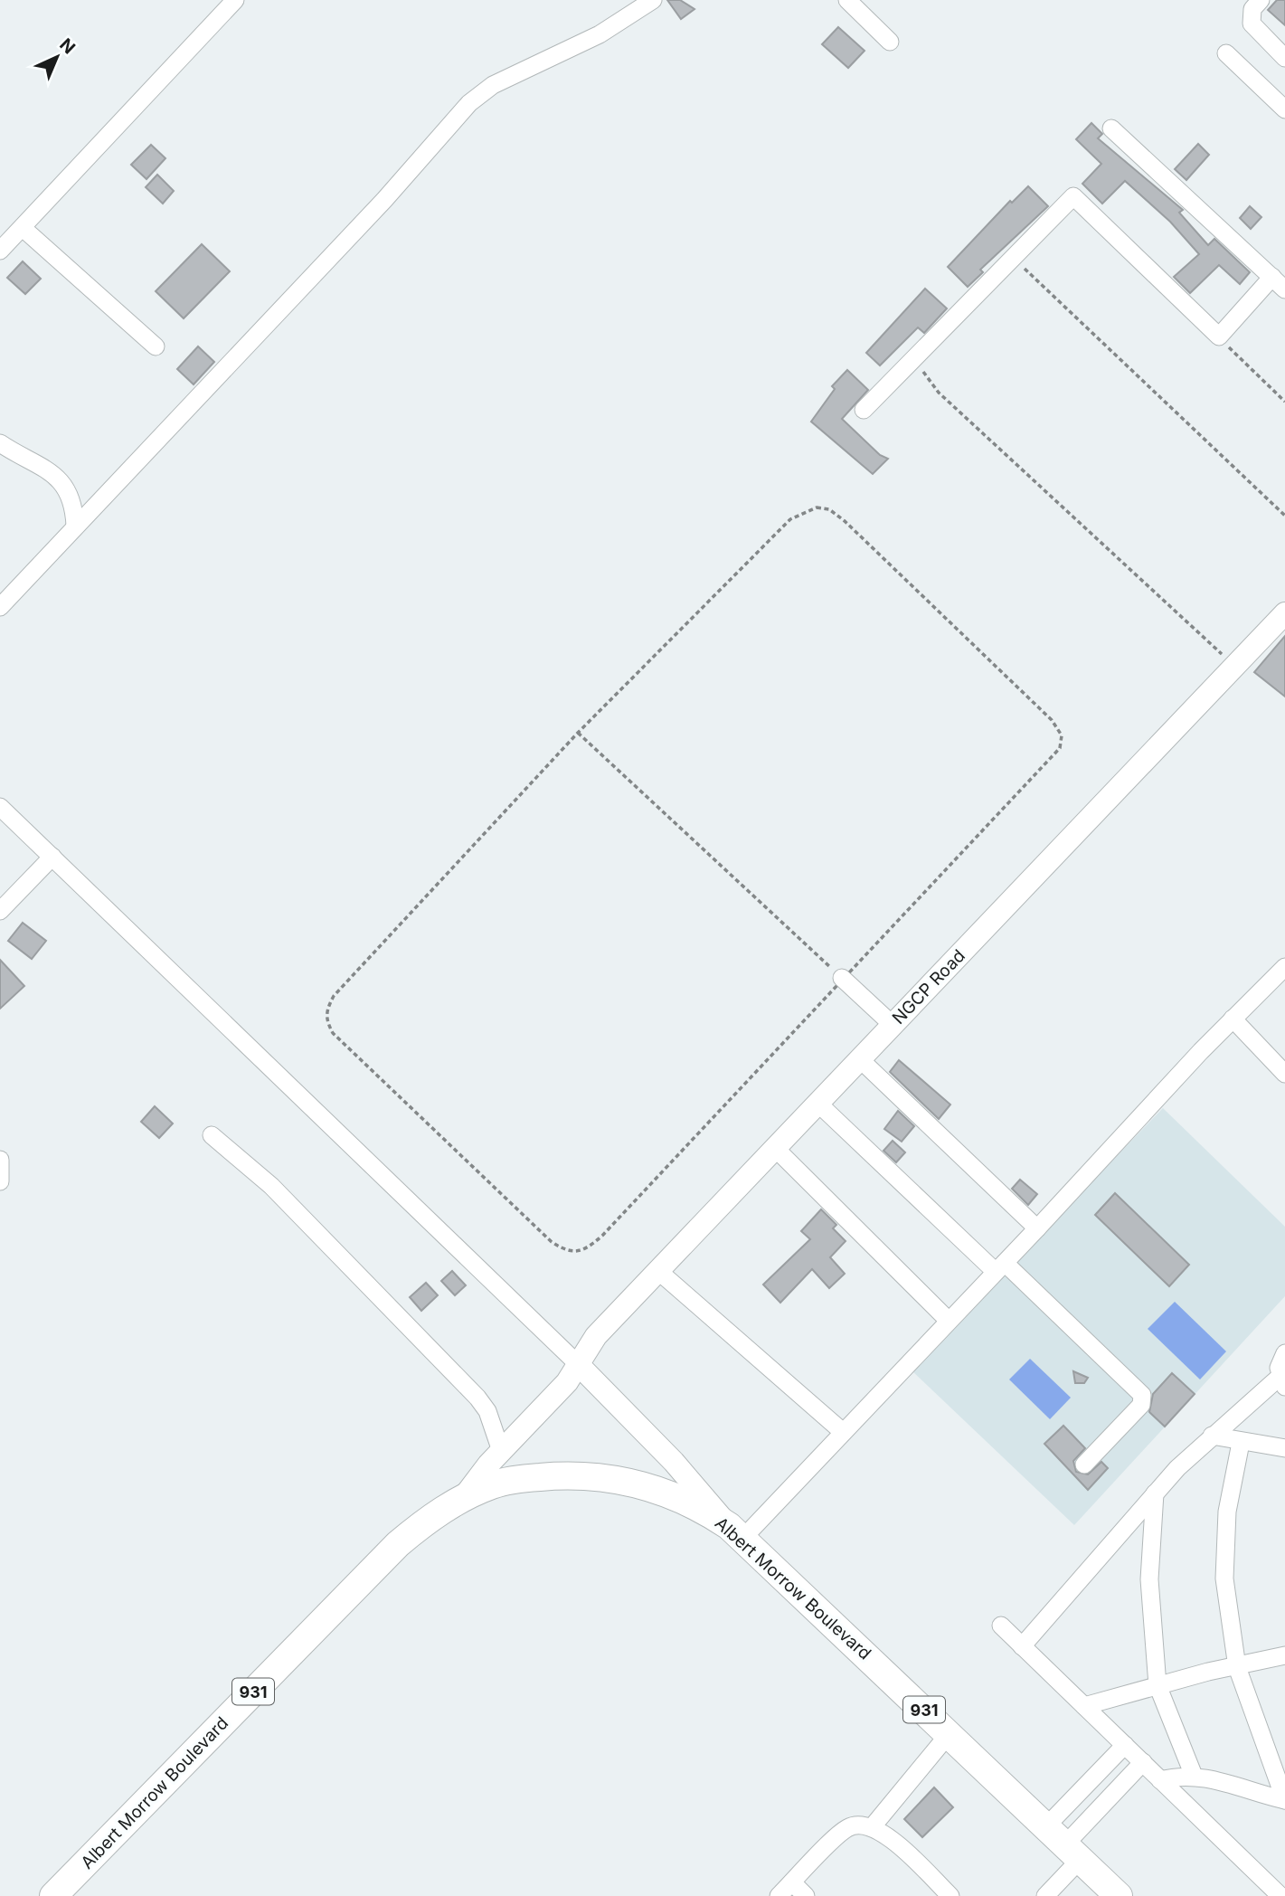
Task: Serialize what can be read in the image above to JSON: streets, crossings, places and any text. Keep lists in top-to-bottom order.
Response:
{
  "streets": {
    "highway": ["Albert Morrow Boulevard", "931"],
    "main road": ["NGCP Road"]
  },
  "crossings": [
    ["NGCP Road", "Albert Morrow Boulevard"]
  ],
  "north": "top right"
}
